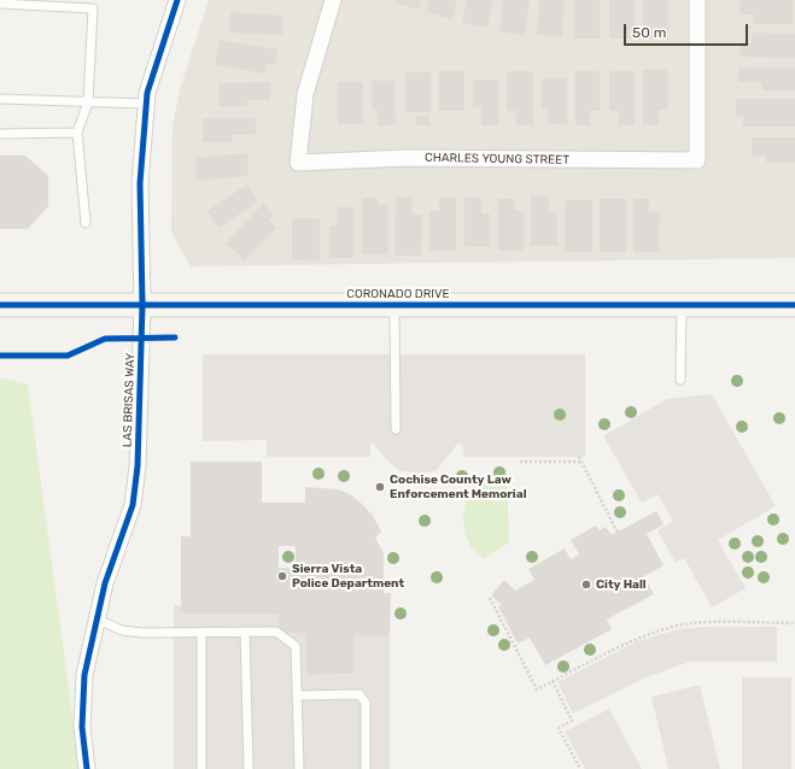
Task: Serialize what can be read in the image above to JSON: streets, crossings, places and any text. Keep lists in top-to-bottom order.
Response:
{
  "streets": {
    "street": ["CHARLES YOUNG STREET", "CORONADO DRIVE", "LAS BRISAS WAY"]
  },
  "crossings": [
    ["CORONADO DRIVE", "LAS BRISAS WAY"]
  ],
  "places": ["Cochise County Law Enforcement Memorial", "Sierra Vista Police Department", "City Hall"],
  "scale_bar": "50 m"
}
